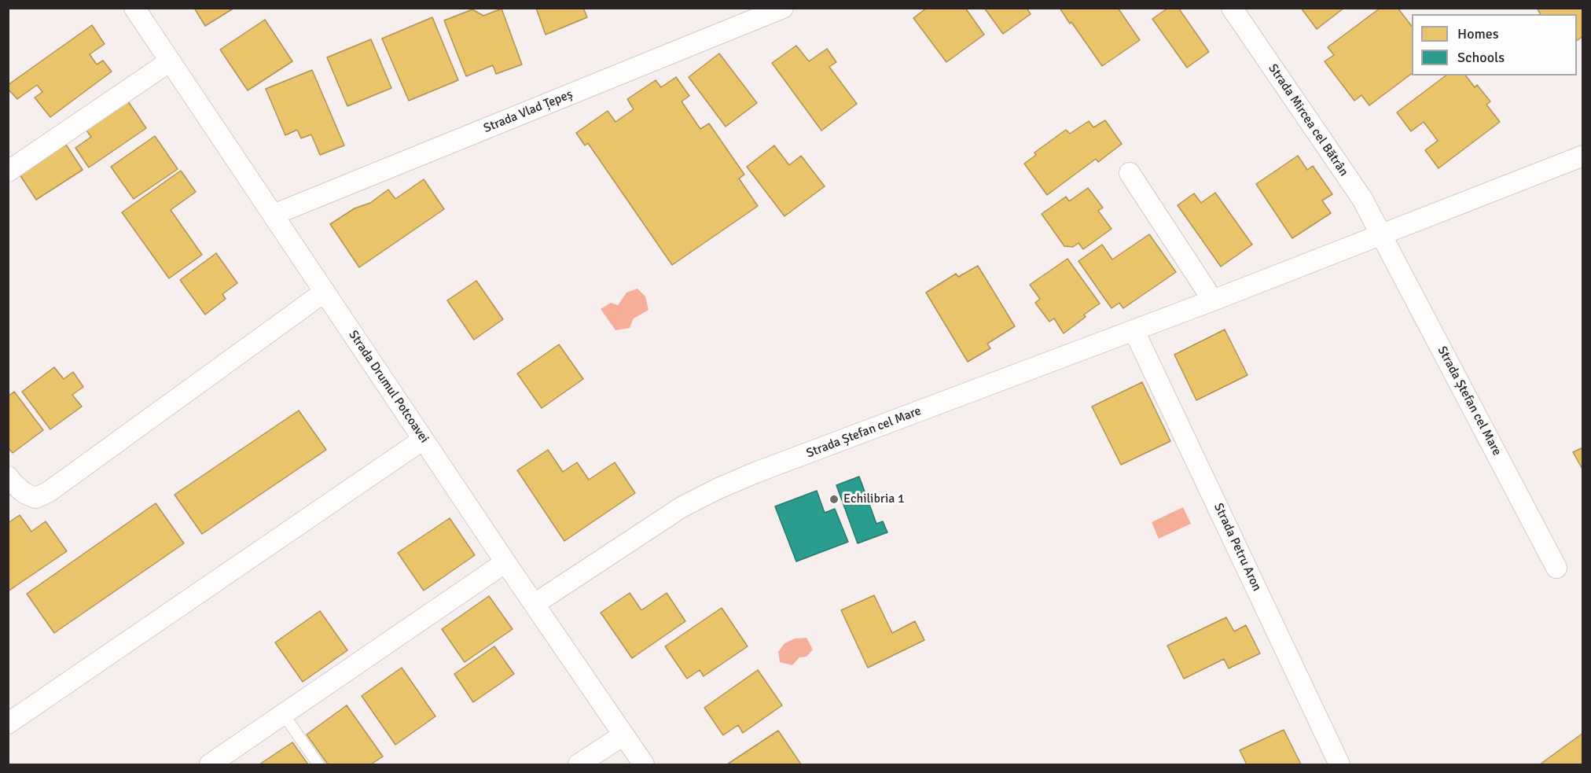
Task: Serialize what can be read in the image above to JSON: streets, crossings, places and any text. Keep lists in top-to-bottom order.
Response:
{
  "streets": {
    "street": [
      "Strada Vlad Țepeș",
      "Strada Mircea cel Bătrân",
      "Strada Drumul Potcoavei",
      "Strada Ștefan cel Mare",
      "Strada Petru Aron"
    ]
  },
  "crossings": [
    ["Strada Vlad Țepeș", "Strada Drumul Potcoavei"],
    ["Strada Mircea cel Bătrân", "Strada Ștefan cel Mare"],
    ["Strada Drumul Potcoavei", "Strada Ștefan cel Mare"],
    ["Strada Ștefan cel Mare", "Strada Petru Aron"]
  ],
  "places": ["Echilibria 1"],
  "legend": ["Homes", "Schools"]
}
